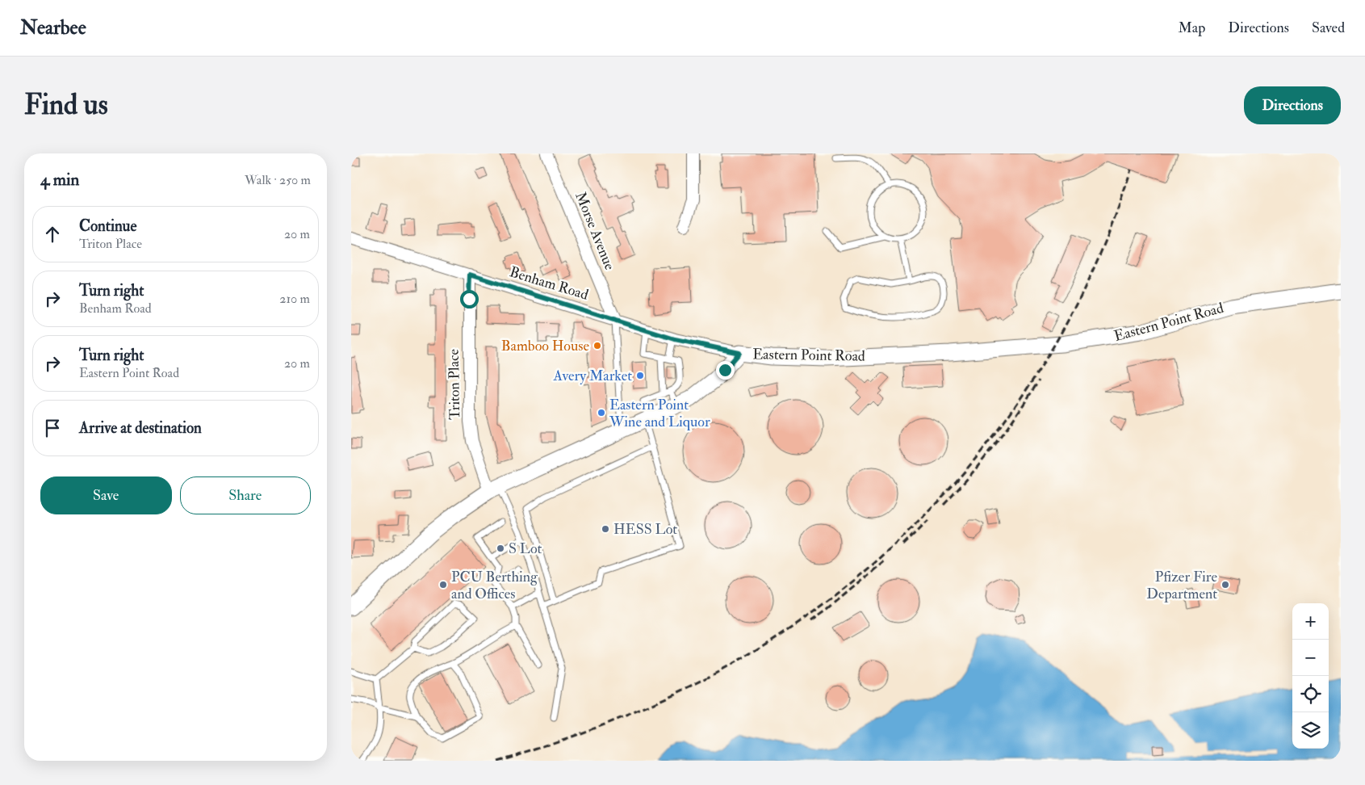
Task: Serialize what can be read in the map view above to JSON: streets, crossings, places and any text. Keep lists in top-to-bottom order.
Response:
{
  "streets": {
    "main road": ["Eastern Point Road"],
    "street": ["Morse Avenue", "Benham Road", "Triton Place"]
  },
  "crossings": [
    ["Morse Avenue", "Benham Road"],
    ["Benham Road", "Eastern Point Road"],
    ["Benham Road", "Triton Place"],
    ["Eastern Point Road", "Triton Place"]
  ],
  "places": [
    "Bamboo House",
    "Avery Market",
    "Eastern Point Wine and Liquor",
    "HESS Lot",
    "S Lot",
    "PCU Berthing and Offices",
    "Pfizer Fire Department"
  ],
  "page": {
    "header": "Nearbee",
    "nav": ["Map", "Directions", "Saved"],
    "buttons": [
      "Directions",
      ["Save", "Share"]
    ],
    "title": "Find us",
    "heading": ["4 min", "Walk · 250 m"],
    "list": [
      ["Continue", "Triton Place", "20 m"],
      ["Turn right", "Benham Road", "210 m"],
      ["Turn right", "Eastern Point Road", "20 m"],
      "Arrive at destination"
    ],
    "map_buttons": ["+", "−"]
  }
}
